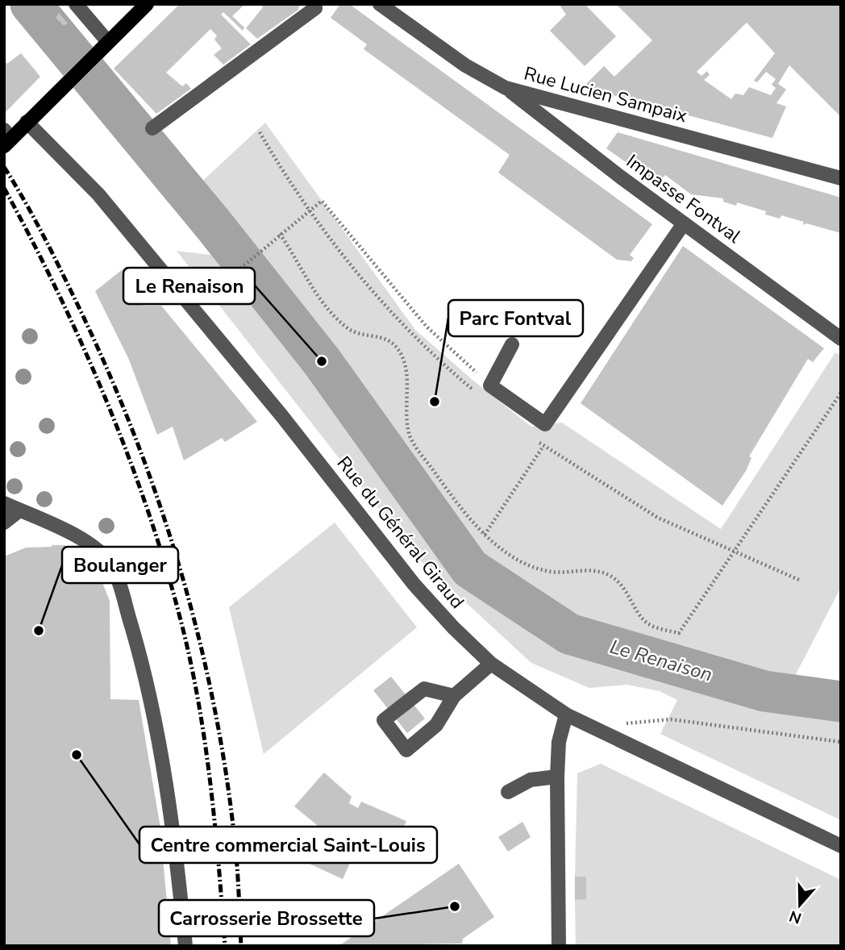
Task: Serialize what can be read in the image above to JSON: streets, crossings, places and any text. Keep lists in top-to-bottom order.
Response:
{
  "streets": {
    "street": ["Rue Lucien Sampaix", "Impasse Fontval", "Rue du Général Giraud"]
  },
  "crossings": [
    ["Rue Lucien Sampaix", "Impasse Fontval"]
  ],
  "water": ["Le Renaison"],
  "places": [
    "Le Renaison",
    "Parc Fontval",
    "Boulanger",
    "Centre commercial Saint-Louis",
    "Carrosserie Brossette"
  ],
  "north": "bottom"
}
